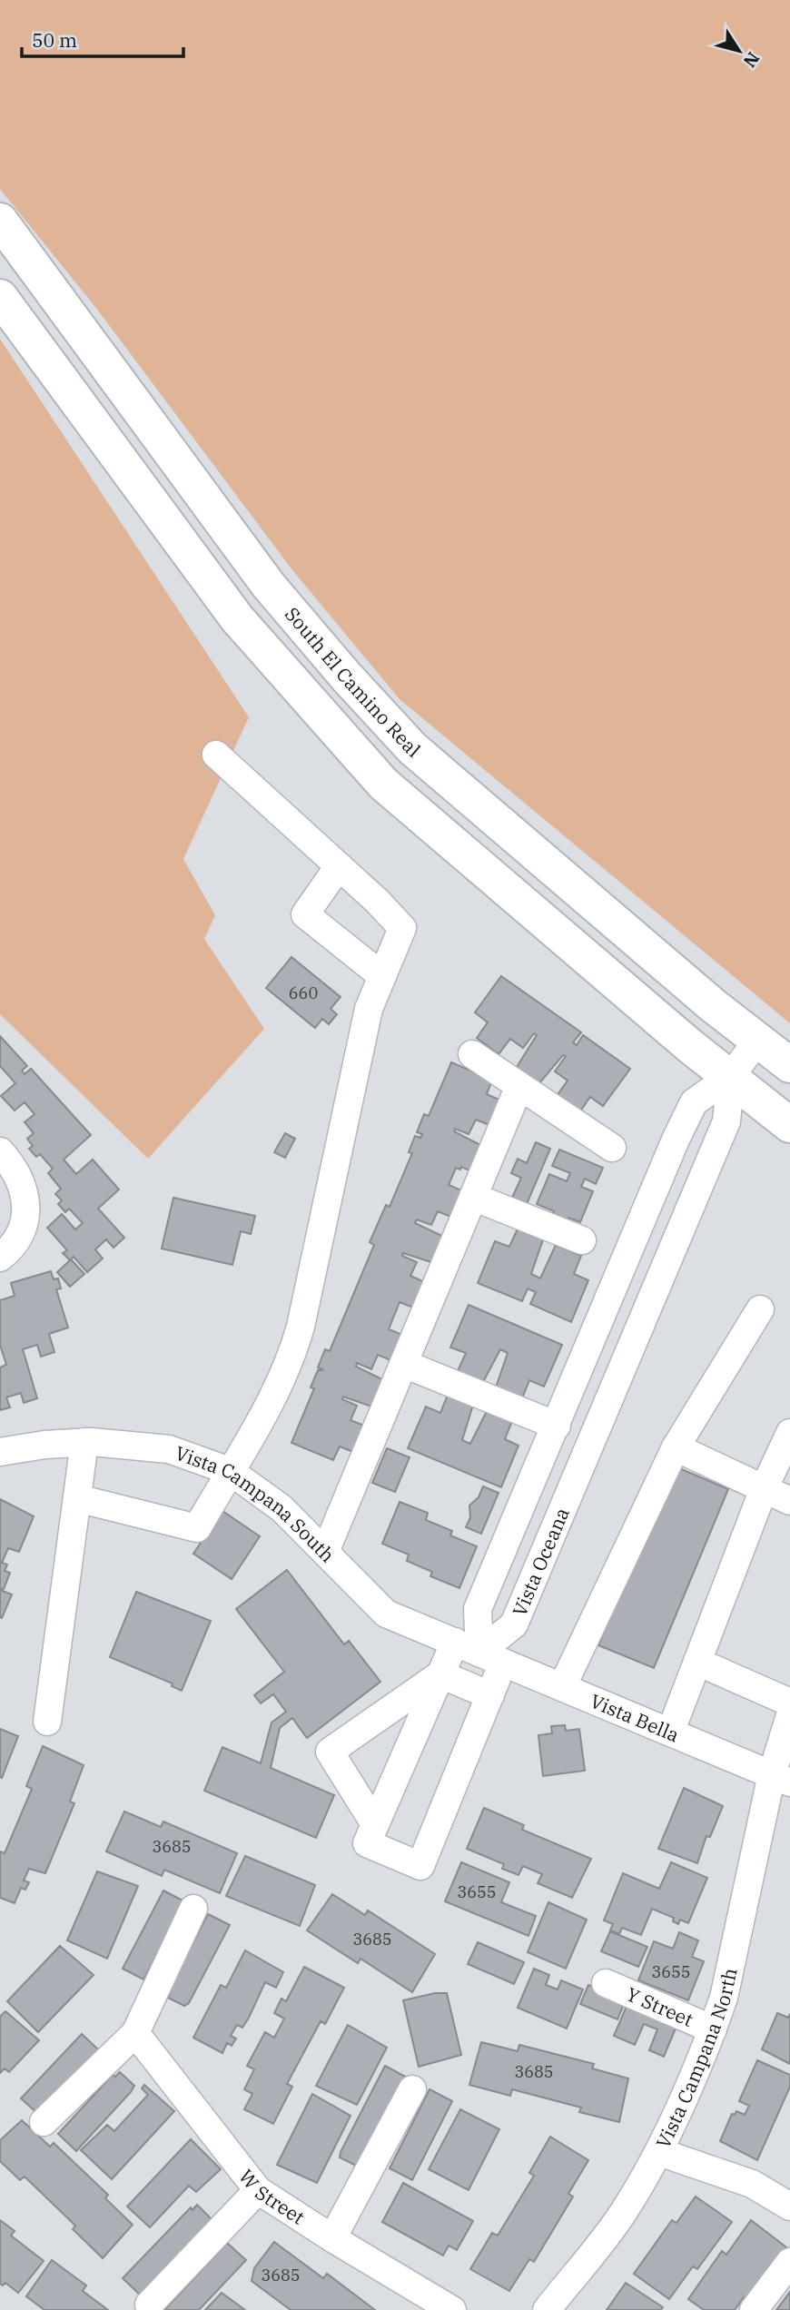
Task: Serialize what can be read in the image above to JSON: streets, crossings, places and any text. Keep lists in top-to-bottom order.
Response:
{
  "streets": {
    "main road": ["South El Camino Real"],
    "street": [
      "Vista Campana South",
      "Vista Oceana",
      "Vista Bella",
      "Y Street",
      "Vista Campana North",
      "W Street"
    ]
  },
  "crossings": [
    ["South El Camino Real", "Vista Oceana"],
    ["Vista Campana South", "Vista Oceana"],
    ["Vista Campana South", "Vista Bella"],
    ["Vista Oceana", "Vista Bella"],
    ["Vista Bella", "Vista Campana North"],
    ["Y Street", "Vista Campana North"]
  ],
  "house_numbers": [
    "660",
    "3685",
    "3655",
    "3685",
    "3655",
    "3685",
    "3685"
  ],
  "scale_bar": "50 m",
  "north": "bottom right"
}
